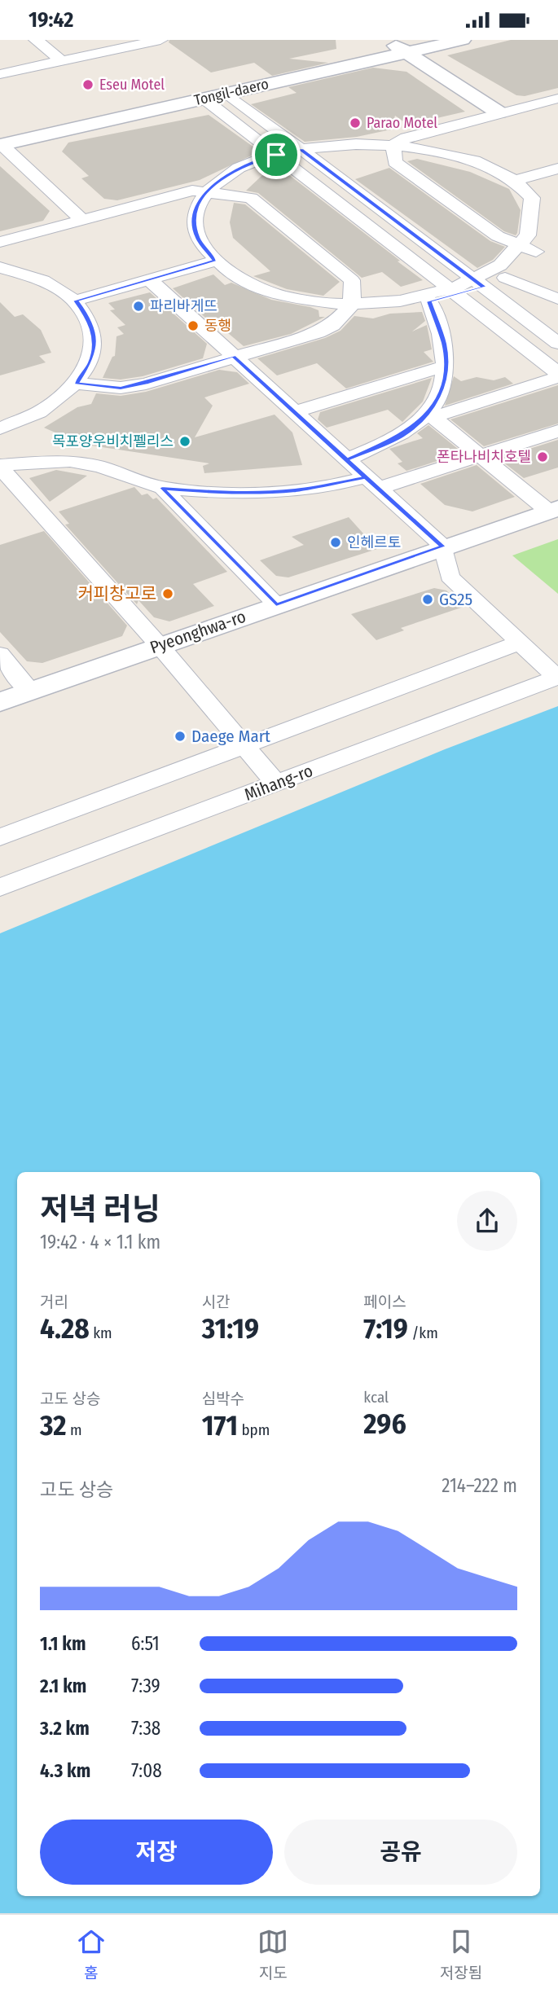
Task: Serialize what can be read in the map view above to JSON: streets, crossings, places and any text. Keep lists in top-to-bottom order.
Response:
{
  "streets": {
    "street": ["Tongil-daero", "Pyeonghwa-ro", "Mihang-ro"]
  },
  "places": [
    "Eseu Motel",
    "Parao Motel",
    "파리바게뜨",
    "동행",
    "목포양우비치펠리스",
    "폰타나비치호텔",
    "인헤르토",
    "커피창고로",
    "GS25",
    "Daege Mart"
  ],
  "page": {
    "status": "19:42",
    "heading": ["저녁 러닝", "19:42 · 4 × 1.1 km"],
    "stats": [
      ["거리", "4.28 km"],
      ["시간", "31:19"],
      ["페이스", "7:19 /km"],
      ["고도 상승", "32 m"],
      ["심박수", "171 bpm"],
      ["kcal", "296"]
    ],
    "chart": ["고도 상승", "214–222 m"],
    "list": [
      {
        "name": "1.1 km",
        "note": "6:51"
      },
      {
        "name": "2.1 km",
        "note": "7:39"
      },
      {
        "name": "3.2 km",
        "note": "7:38"
      },
      {
        "name": "4.3 km",
        "note": "7:08"
      }
    ],
    "buttons": ["저장", "공유"],
    "tabs": ["홈", "지도", "저장됨"]
  }
}
